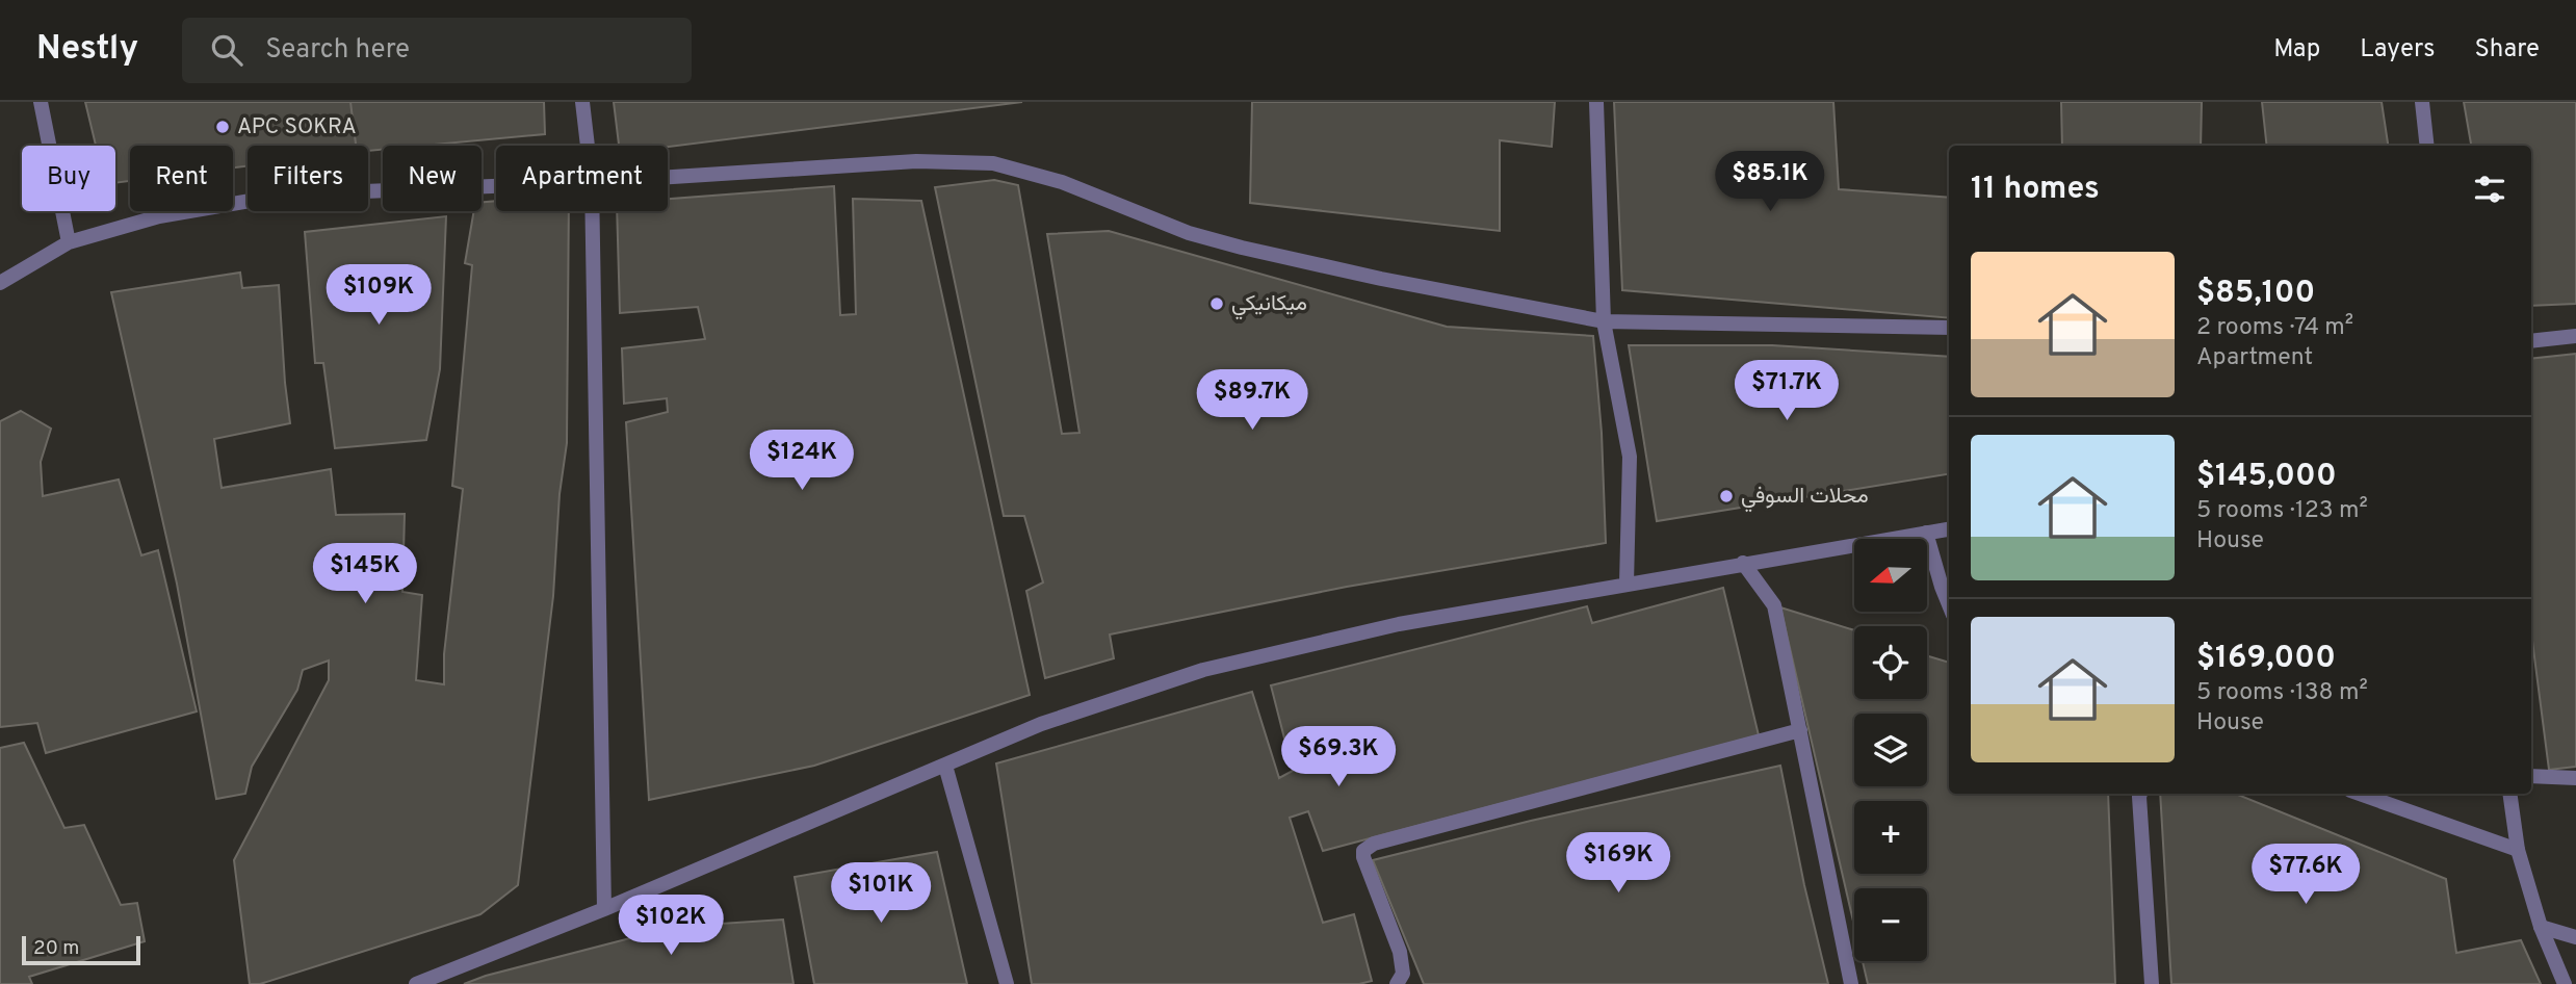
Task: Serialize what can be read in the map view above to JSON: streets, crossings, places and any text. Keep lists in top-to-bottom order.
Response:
{
  "places": ["APC SOKRA", "ميكانيكي", "محلات السوفي"],
  "scale_bar": "20 m",
  "north": "left",
  "page": {
    "header": "Nestly",
    "search": "Search here",
    "nav": ["Map", "Layers", "Share"],
    "chip": [
      "Buy",
      "Rent",
      "Filters",
      "New",
      "Apartment"
    ],
    "heading": "11 homes",
    "price": [
      "$85.1K",
      "$109K",
      "$71.7K",
      "$89.7K",
      "$124K",
      "$145K",
      "$69.3K",
      "$169K",
      "$77.6K",
      "$101K",
      "$102K"
    ],
    "list": [
      {
        "name": "$85,100",
        "note": "2 rooms · 74 m² · Apartment"
      },
      {
        "name": "$145,000",
        "note": "5 rooms · 123 m² · House"
      },
      {
        "name": "$169,000",
        "note": "5 rooms · 138 m² · House"
      }
    ],
    "map_buttons": ["+", "−"],
    "scale": "20 m"
  }
}
